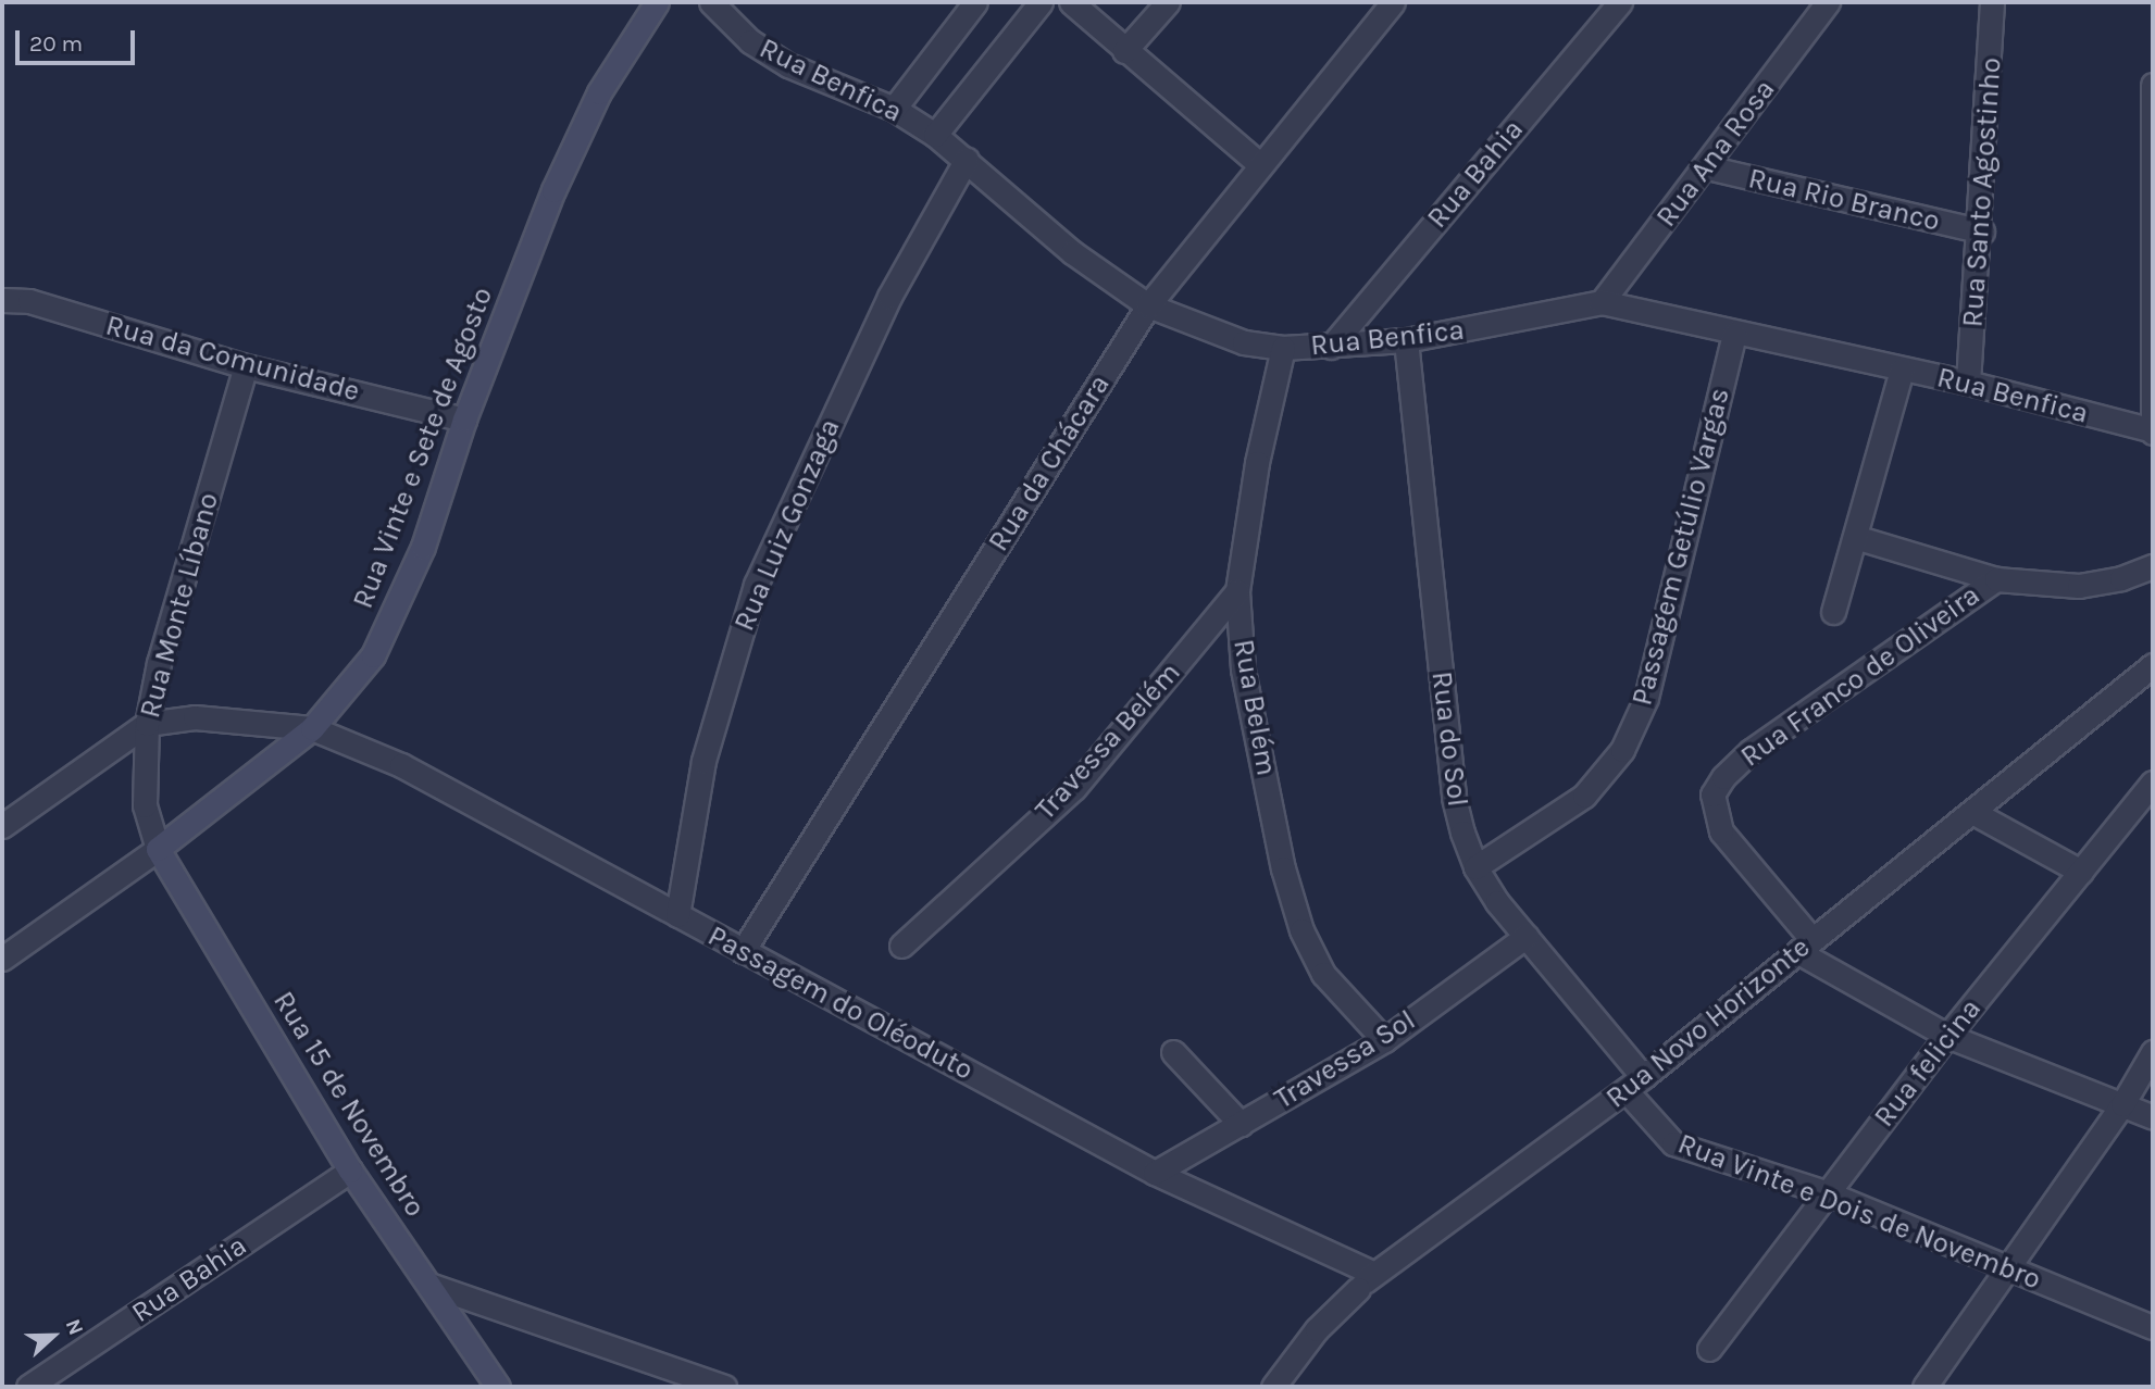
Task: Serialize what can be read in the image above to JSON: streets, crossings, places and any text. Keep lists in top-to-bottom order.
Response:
{
  "streets": {
    "street": [
      "Rua Benfica",
      "Rua Ana Rosa",
      "Rua Bahia",
      "Rua Santo Agostinho",
      "Rua Rio Branco",
      "Rua da Comunidade",
      "Rua Vinte e Sete de Agosto",
      "Rua da Chácara",
      "Rua Luiz Gonzaga",
      "Passagem Getúlio Vargas",
      "Rua Monte Líbano",
      "Rua Franco de Oliveira",
      "Rua Belém",
      "Rua do Sol",
      "Travessa Belém",
      "Passagem do Oléoduto",
      "Rua Novo Horizonte",
      "Travessa Sol",
      "Rua felicina",
      "Rua 15 de Novembro",
      "Rua Vinte e Dois de Novembro"
    ]
  },
  "crossings": [
    ["Rua Benfica", "Rua Ana Rosa"],
    ["Rua Benfica", "Rua Bahia"],
    ["Rua Benfica", "Rua Santo Agostinho"],
    ["Rua Benfica", "Rua da Chácara"],
    ["Rua Benfica", "Rua Luiz Gonzaga"],
    ["Rua Benfica", "Passagem Getúlio Vargas"],
    ["Rua Benfica", "Rua Belém"],
    ["Rua Benfica", "Rua do Sol"],
    ["Rua Ana Rosa", "Rua Rio Branco"],
    ["Rua Bahia", "Rua 15 de Novembro"],
    ["Rua Santo Agostinho", "Rua Rio Branco"],
    ["Rua da Comunidade", "Rua Vinte e Sete de Agosto"],
    ["Rua da Comunidade", "Rua Monte Líbano"],
    ["Rua Vinte e Sete de Agosto", "Rua Monte Líbano"],
    ["Rua Vinte e Sete de Agosto", "Passagem do Oléoduto"],
    ["Rua Vinte e Sete de Agosto", "Rua 15 de Novembro"],
    ["Rua da Chácara", "Passagem do Oléoduto"],
    ["Rua Luiz Gonzaga", "Passagem do Oléoduto"],
    ["Passagem Getúlio Vargas", "Rua do Sol"],
    ["Rua Monte Líbano", "Passagem do Oléoduto"],
    ["Rua Monte Líbano", "Rua 15 de Novembro"],
    ["Rua Franco de Oliveira", "Rua Novo Horizonte"],
    ["Rua Belém", "Travessa Belém"],
    ["Rua Belém", "Travessa Sol"],
    ["Rua do Sol", "Rua Novo Horizonte"],
    ["Rua do Sol", "Travessa Sol"],
    ["Rua do Sol", "Rua Vinte e Dois de Novembro"],
    ["Passagem do Oléoduto", "Rua Novo Horizonte"],
    ["Passagem do Oléoduto", "Travessa Sol"],
    ["Rua Novo Horizonte", "Rua Vinte e Dois de Novembro"],
    ["Rua felicina", "Rua Vinte e Dois de Novembro"]
  ],
  "scale_bar": "20 m",
  "north": "right"
}
